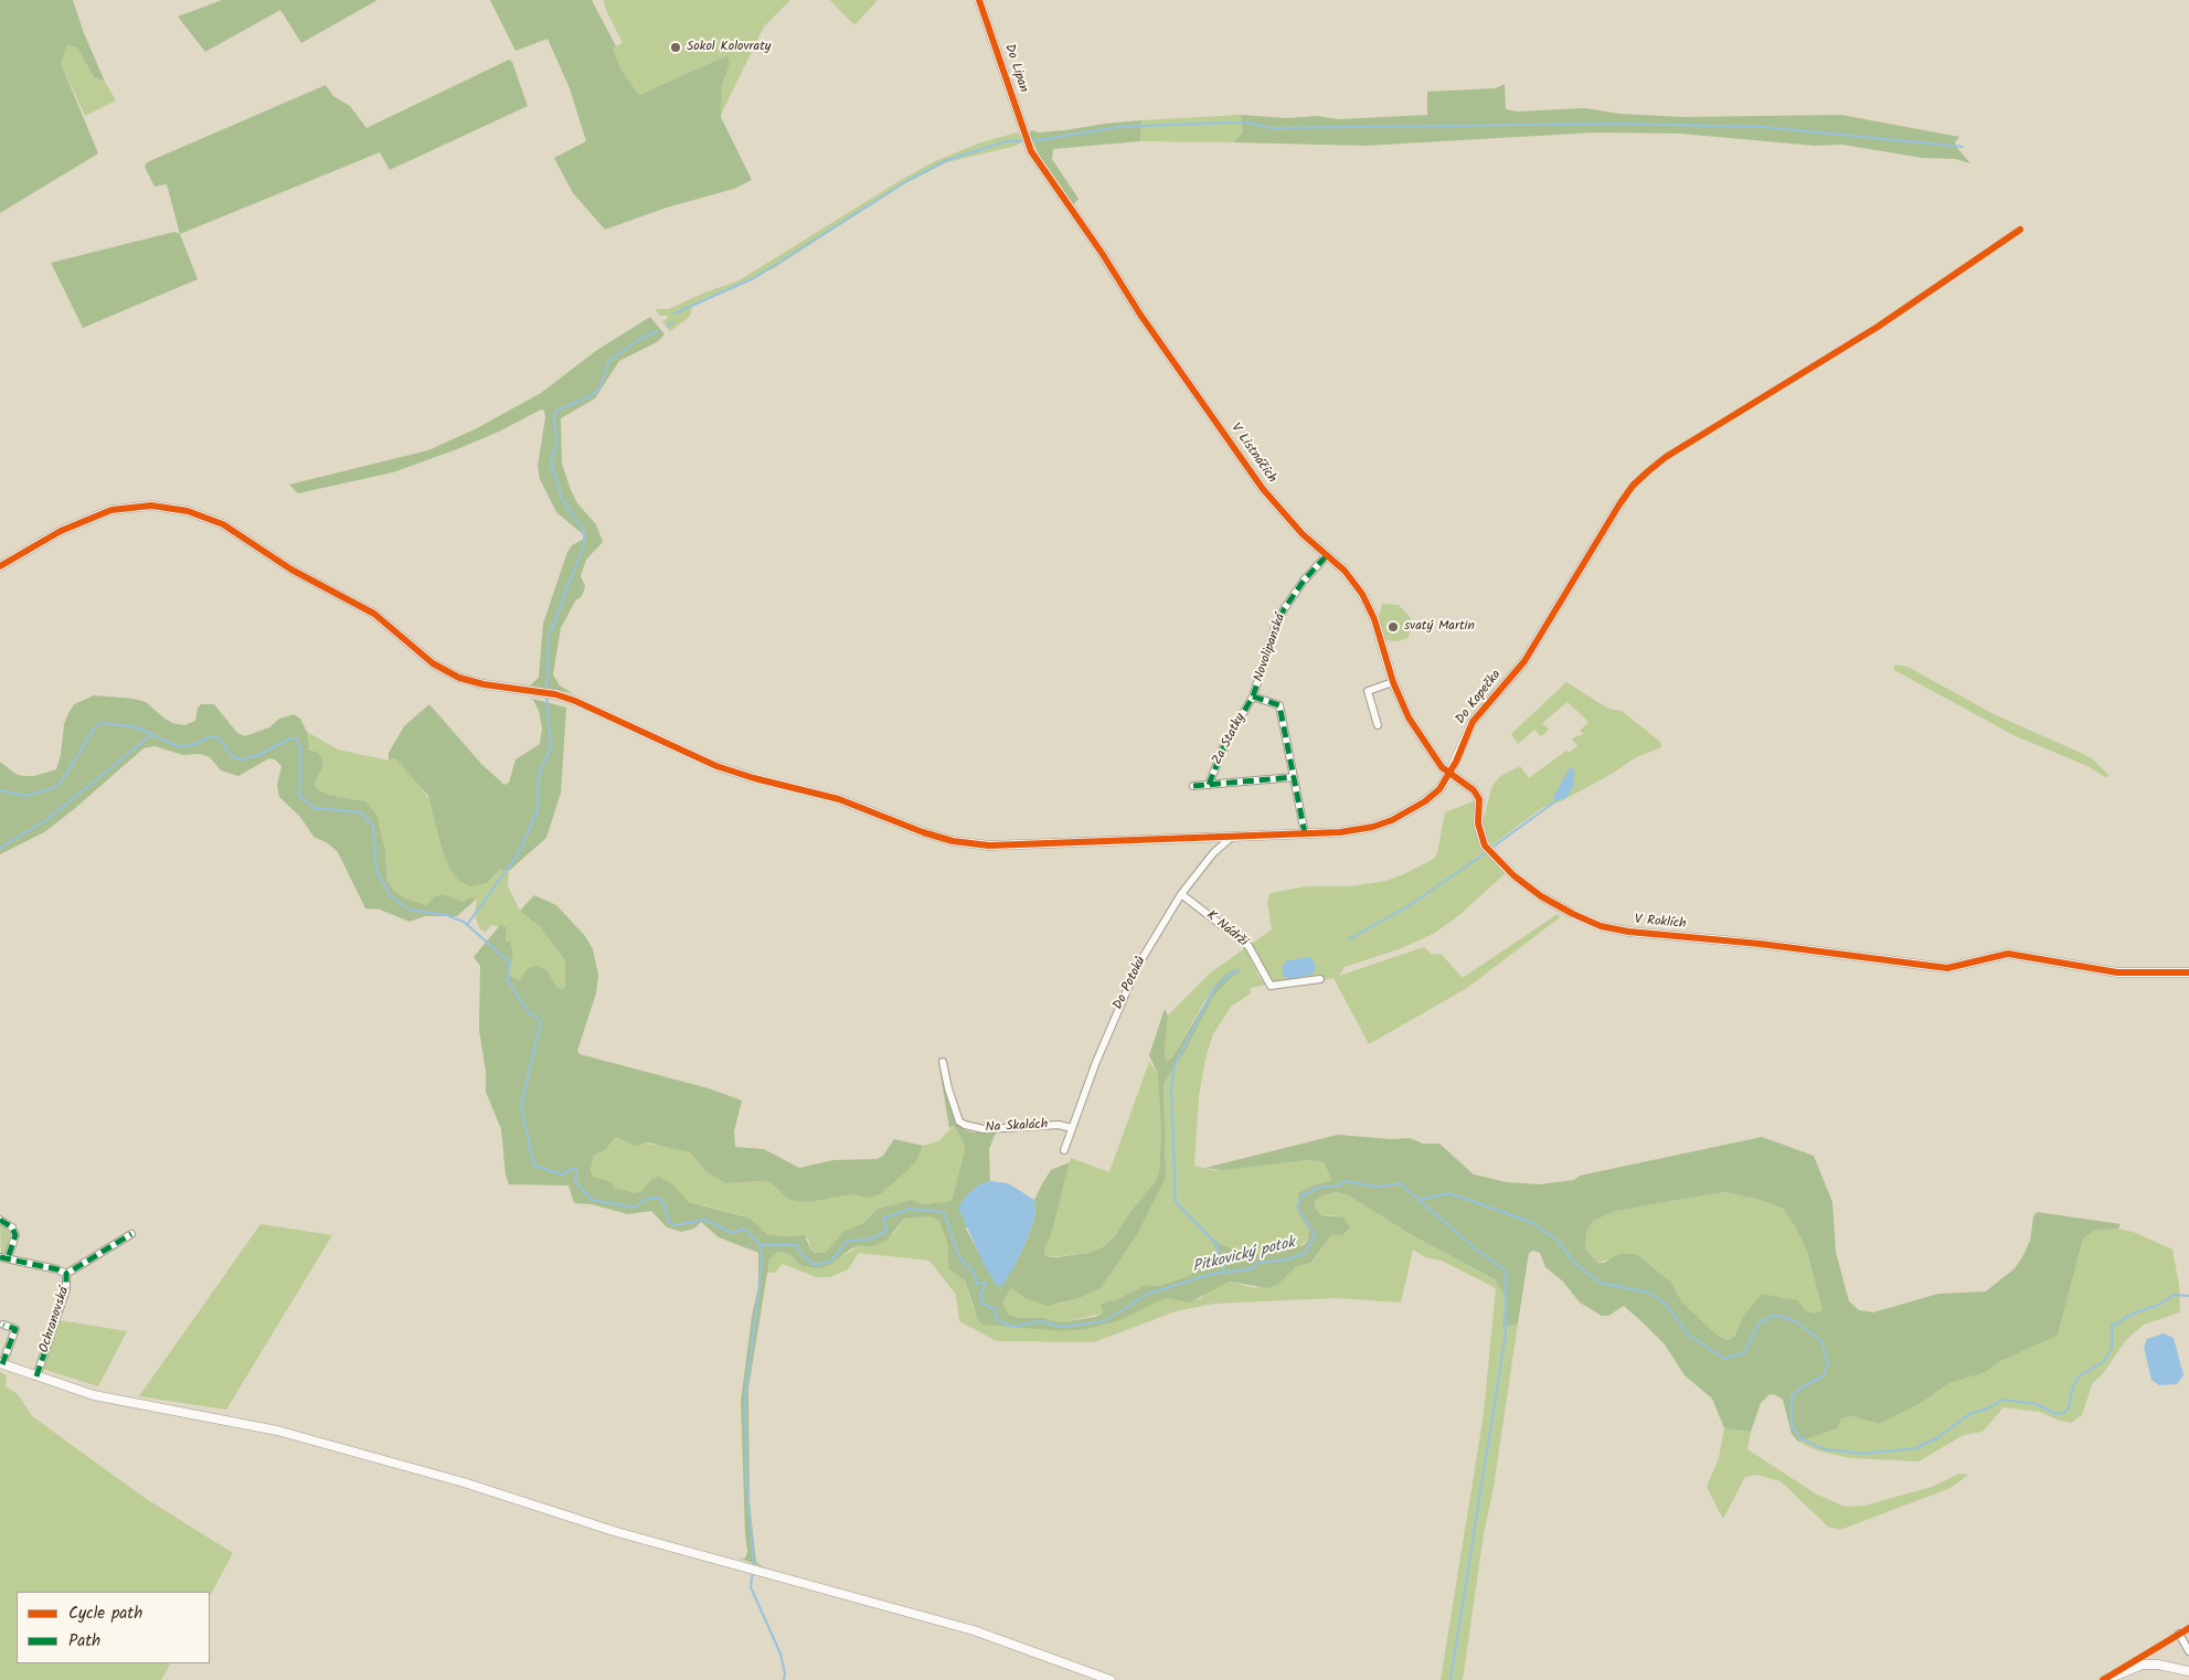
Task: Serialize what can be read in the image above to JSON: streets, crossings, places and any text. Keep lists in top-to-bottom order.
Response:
{
  "streets": {
    "street": [
      "Do Lipan",
      "V Listnáčích",
      "Novolipanská",
      "Do Kopečka",
      "Za Statky",
      "V Roklích",
      "K Nádrži",
      "Do Potoků",
      "Na Skalách",
      "Ochranovská"
    ]
  },
  "crossings": [
    ["Do Lipan", "V Listnáčích"],
    ["V Listnáčích", "Novolipanská"],
    ["V Listnáčích", "Do Kopečka"],
    ["V Listnáčích", "V Roklích"],
    ["Novolipanská", "Do Kopečka"],
    ["Novolipanská", "Za Statky"],
    ["Do Kopečka", "V Roklích"],
    ["Do Kopečka", "Do Potoků"],
    ["K Nádrži", "Do Potoků"],
    ["Do Potoků", "Na Skalách"]
  ],
  "water": ["Pitkovický potok"],
  "places": ["Sokol Kolovraty", "svatý Martin"],
  "legend": ["Cycle path", "Path"]
}
